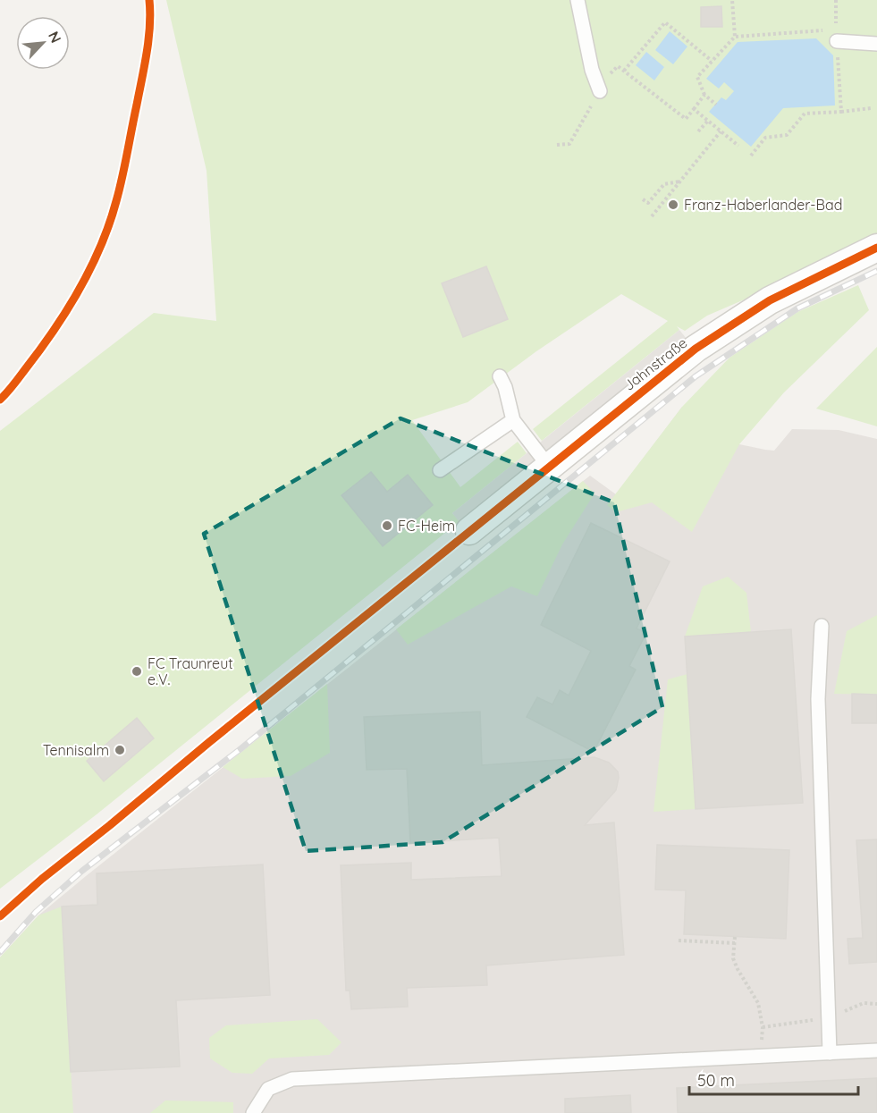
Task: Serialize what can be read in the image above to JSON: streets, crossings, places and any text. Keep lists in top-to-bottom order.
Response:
{
  "streets": {
    "street": ["Jahnstraße"]
  },
  "places": [
    "Franz-Haberlander-Bad",
    "FC-Heim",
    "FC Traunreut e.V.",
    "Tennisalm"
  ],
  "scale_bar": "50 m",
  "north": "top right"
}
